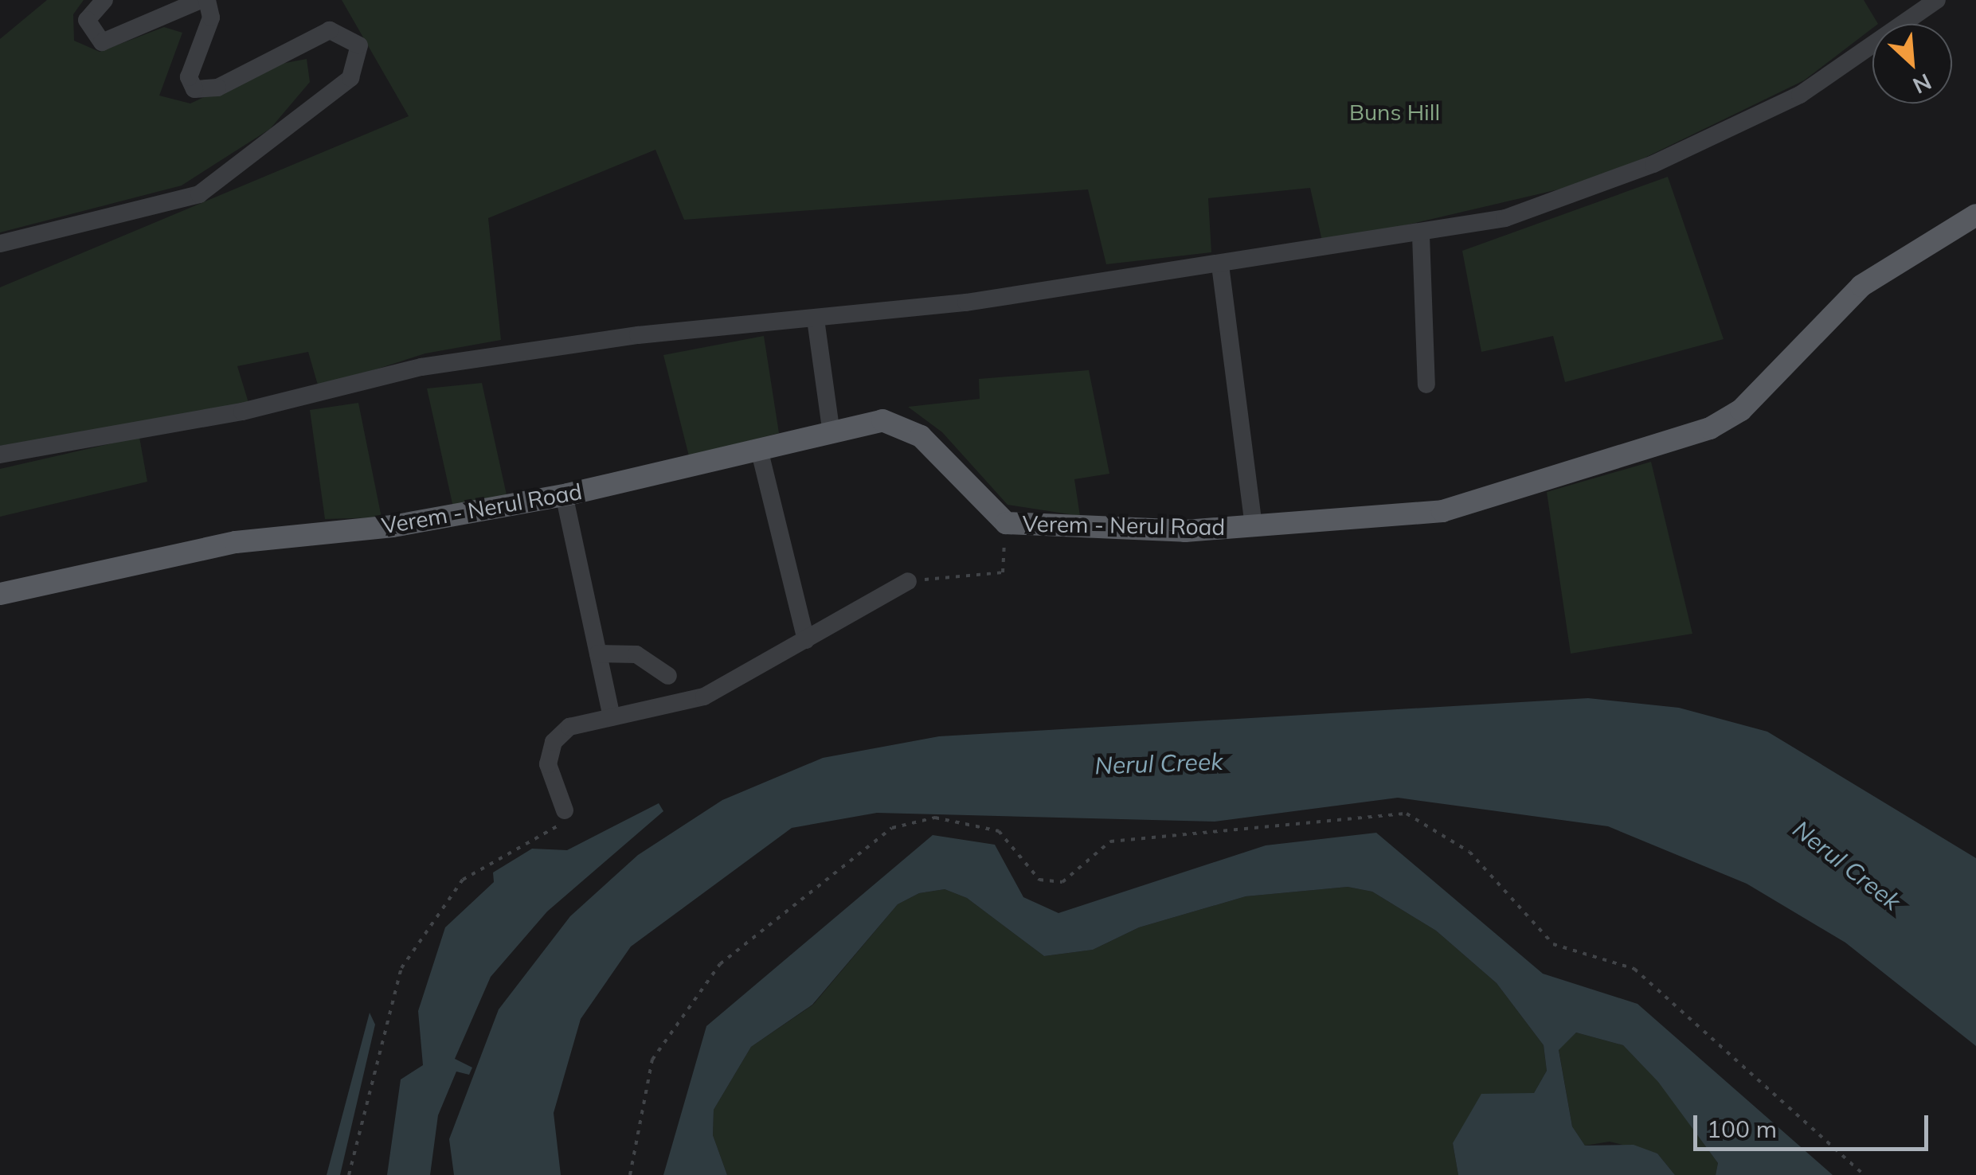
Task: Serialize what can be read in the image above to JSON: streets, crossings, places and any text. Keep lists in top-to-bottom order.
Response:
{
  "streets": {
    "main road": ["Verem - Nerul Road"]
  },
  "water": ["Nerul Creek"],
  "parks": ["Buns Hill"],
  "scale_bar": "100 m",
  "north": "bottom right"
}
